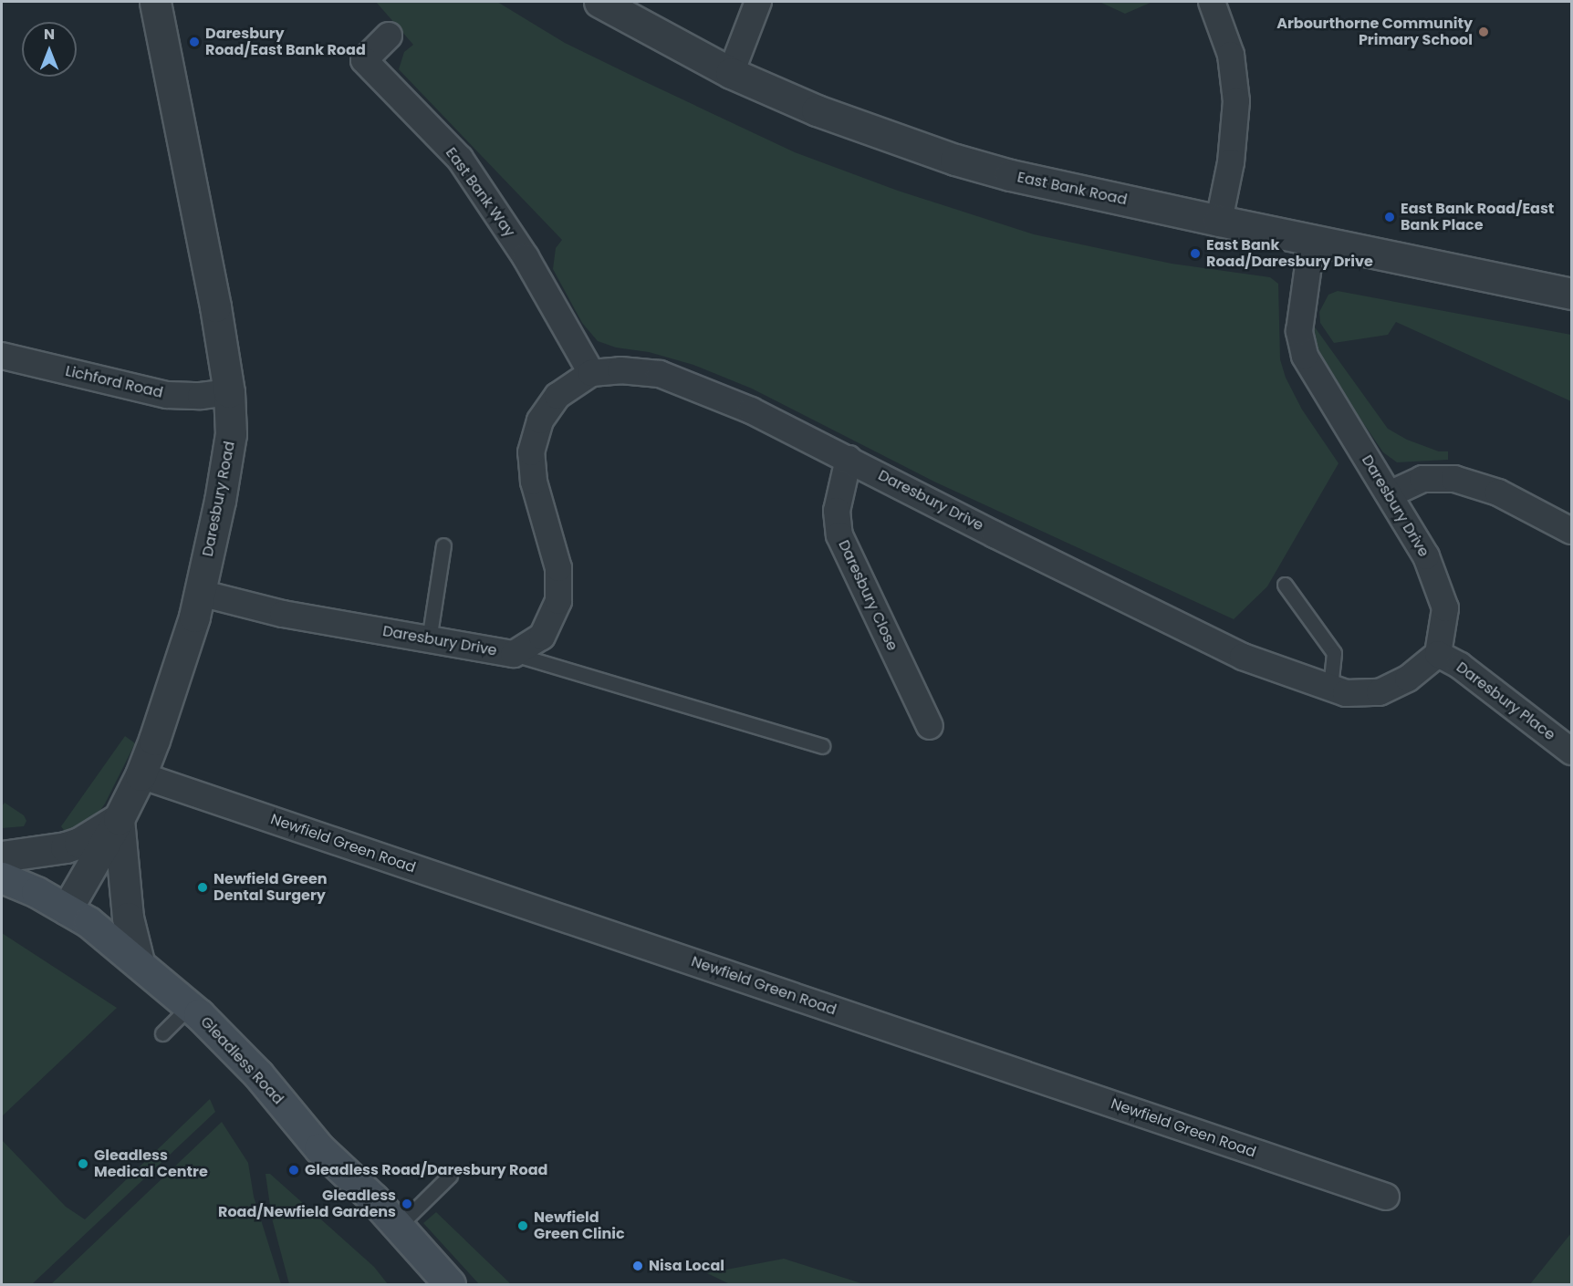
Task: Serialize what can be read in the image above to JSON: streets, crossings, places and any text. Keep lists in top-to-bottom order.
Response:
{
  "streets": {
    "main road": ["Gleadless Road"],
    "street": [
      "East Bank Road",
      "East Bank Way",
      "Lichford Road",
      "Daresbury Road",
      "Daresbury Drive",
      "Daresbury Close",
      "Daresbury Place",
      "Newfield Green Road"
    ]
  },
  "crossings": [
    ["East Bank Road", "Daresbury Drive"],
    ["East Bank Way", "Daresbury Drive"],
    ["Lichford Road", "Daresbury Road"],
    ["Daresbury Road", "Daresbury Drive"],
    ["Daresbury Road", "Newfield Green Road"],
    ["Daresbury Road", "Gleadless Road"],
    ["Daresbury Drive", "Daresbury Close"],
    ["Daresbury Drive", "Daresbury Place"]
  ],
  "places": [
    "Arbourthorne Community Primary School",
    "Daresbury Road/East Bank Road",
    "East Bank Road/East Bank Place",
    "East Bank Road/Daresbury Drive",
    "Newfield Green Dental Surgery",
    "Gleadless Medical Centre",
    "Gleadless Road/Daresbury Road",
    "Gleadless Road/Newfield Gardens",
    "Newfield Green Clinic",
    "Nisa Local"
  ],
  "north": "top"
}
